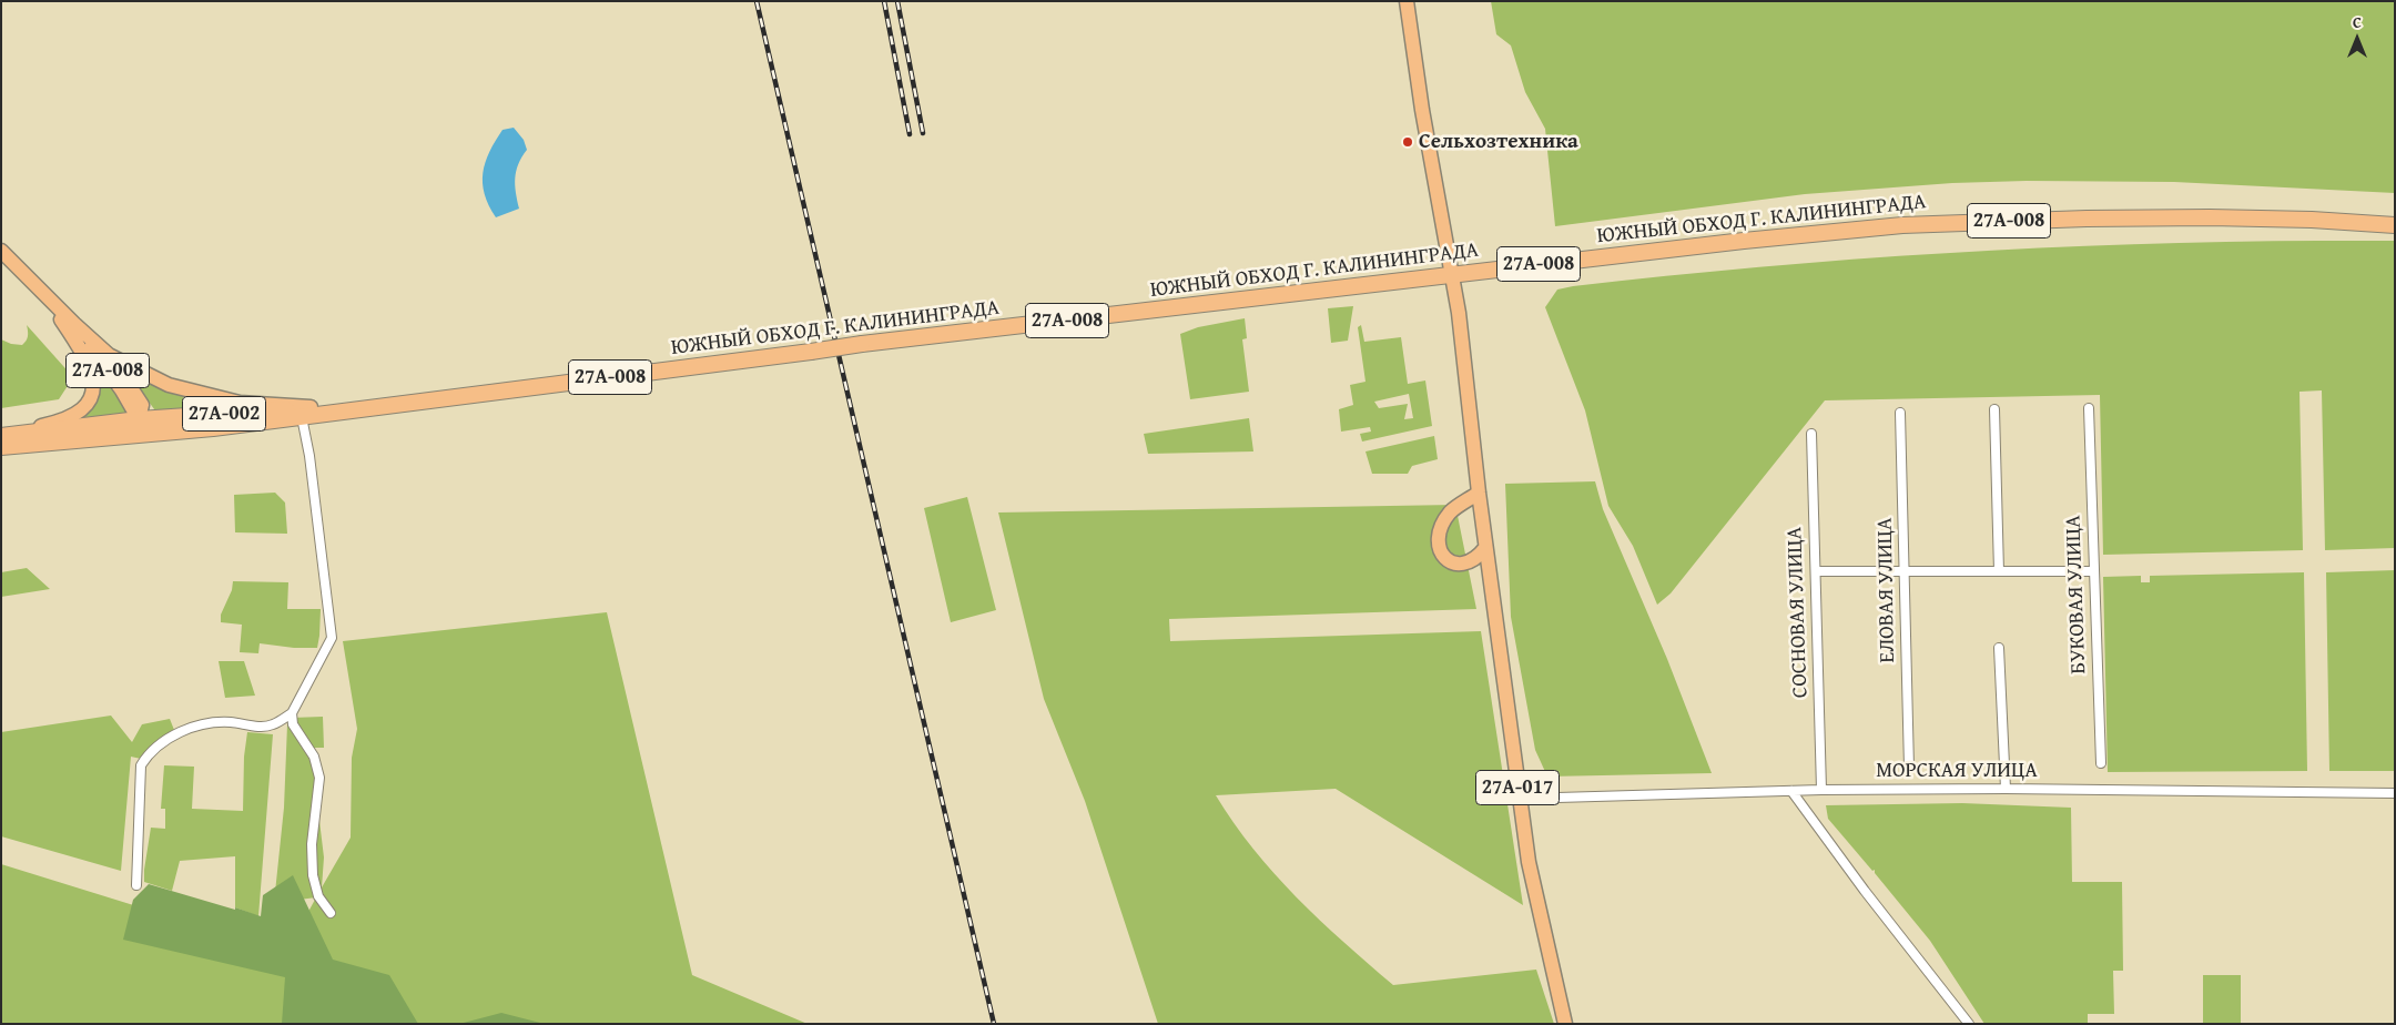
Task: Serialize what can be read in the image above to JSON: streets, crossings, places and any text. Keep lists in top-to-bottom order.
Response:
{
  "streets": {
    "highway": ["ЮЖНЫЙ ОБХОД Г. КАЛИНИНГРАДА", "27А-008", "27А-002"],
    "main road": ["27А-017"],
    "street": [
      "ЕЛОВАЯ УЛИЦА",
      "БУКОВАЯ УЛИЦА",
      "СОСНОВАЯ УЛИЦА",
      "МОРСКАЯ УЛИЦА"
    ]
  },
  "crossings": [
    ["ЮЖНЫЙ ОБХОД Г. КАЛИНИНГРАДА", "27А-008"],
    ["ЮЖНЫЙ ОБХОД Г. КАЛИНИНГРАДА", "27А-002"],
    ["ЮЖНЫЙ ОБХОД Г. КАЛИНИНГРАДА", "27А-017"],
    ["27А-008", "27А-002"],
    ["СОСНОВАЯ УЛИЦА", "МОРСКАЯ УЛИЦА"],
    ["МОРСКАЯ УЛИЦА", "27А-017"]
  ],
  "places": ["Сельхозтехника"],
  "north": "top"
}
